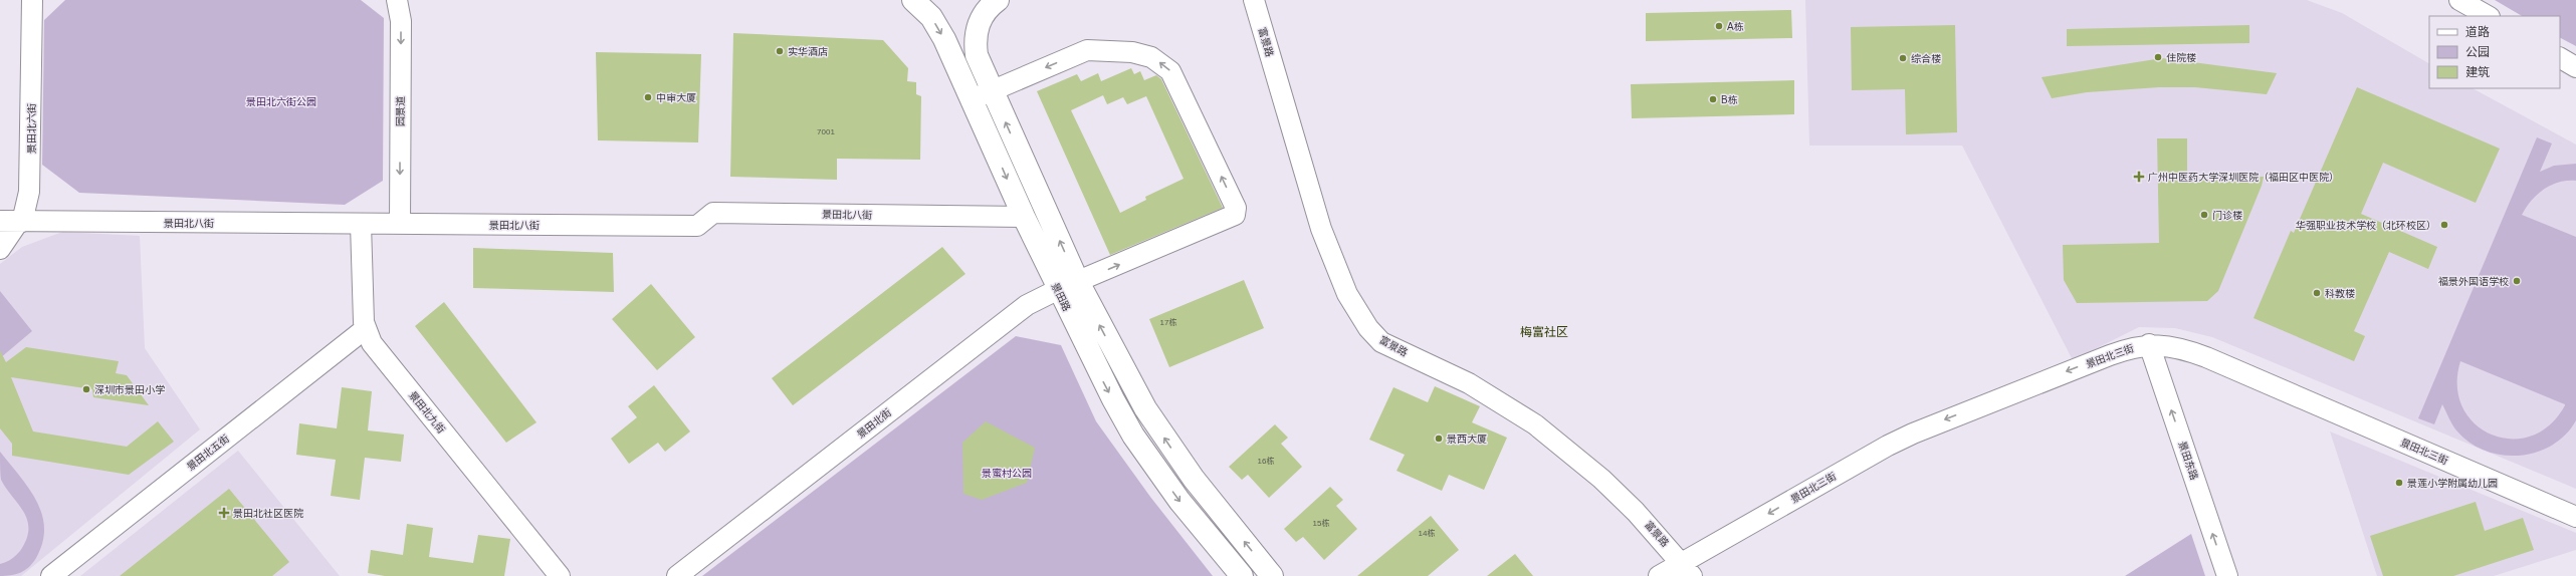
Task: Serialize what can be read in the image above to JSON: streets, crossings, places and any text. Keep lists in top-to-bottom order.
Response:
{
  "streets": {
    "main road": ["景田路"],
    "street": [
      "富景路",
      "园景道",
      "景田北六街",
      "景田北八街",
      "景田北三街",
      "景田北九街",
      "景田北街",
      "景田北五街",
      "景田东路"
    ]
  },
  "crossings": [
    ["富景路", "景田北三街"],
    ["园景道", "景田北八街"],
    ["景田北六街", "景田北八街"],
    ["景田北八街", "景田路"],
    ["景田北八街", "景田北九街"],
    ["景田路", "景田北街"],
    ["景田北三街", "景田东路"],
    ["景田北九街", "景田北五街"]
  ],
  "one_way": ["园景道", "景田北三街", "景田东路"],
  "districts": ["梅富社区"],
  "parks": ["景田北六街公园", "景蜜村公园"],
  "places": {
    "other": [
      "A栋",
      "实华酒店",
      "住院楼",
      "综合楼",
      "中审大厦",
      "B栋",
      "门诊楼",
      "华强职业技术学校（北环校区）",
      "福景外国语学校",
      "科教楼",
      "深圳市景田小学",
      "景西大厦",
      "景莲小学附属幼儿园"
    ],
    "health": ["广州中医药大学深圳医院（福田区中医院）", "景田北社区医院"]
  },
  "house_numbers": [
    "7001",
    "17栋",
    "16栋",
    "15栋",
    "14栋"
  ],
  "legend": ["道路", "公园", "建筑"]
}
